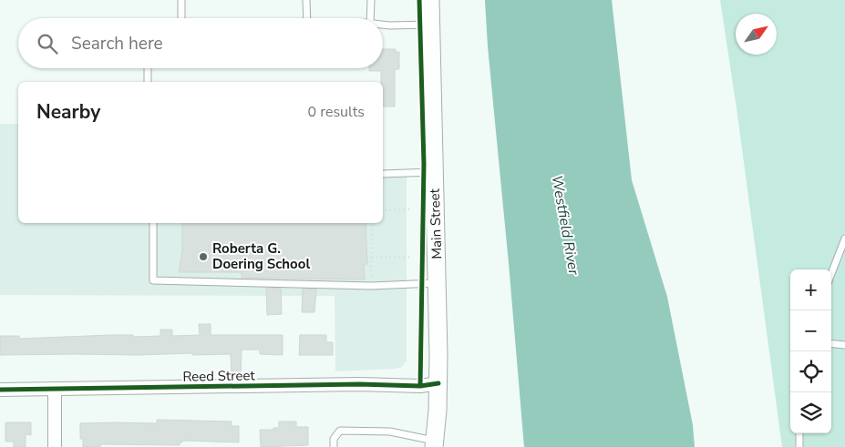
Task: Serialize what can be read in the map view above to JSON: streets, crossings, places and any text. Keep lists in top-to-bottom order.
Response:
{
  "streets": {
    "main road": ["Main Street"],
    "street": ["Reed Street"]
  },
  "crossings": [
    ["Main Street", "Reed Street"]
  ],
  "water": ["Westfield River"],
  "places": ["Roberta G. Doering School"],
  "north": "top right",
  "page": {
    "search": "Search here",
    "heading": ["Nearby", "0 results"],
    "map_buttons": ["+", "−"]
  }
}
